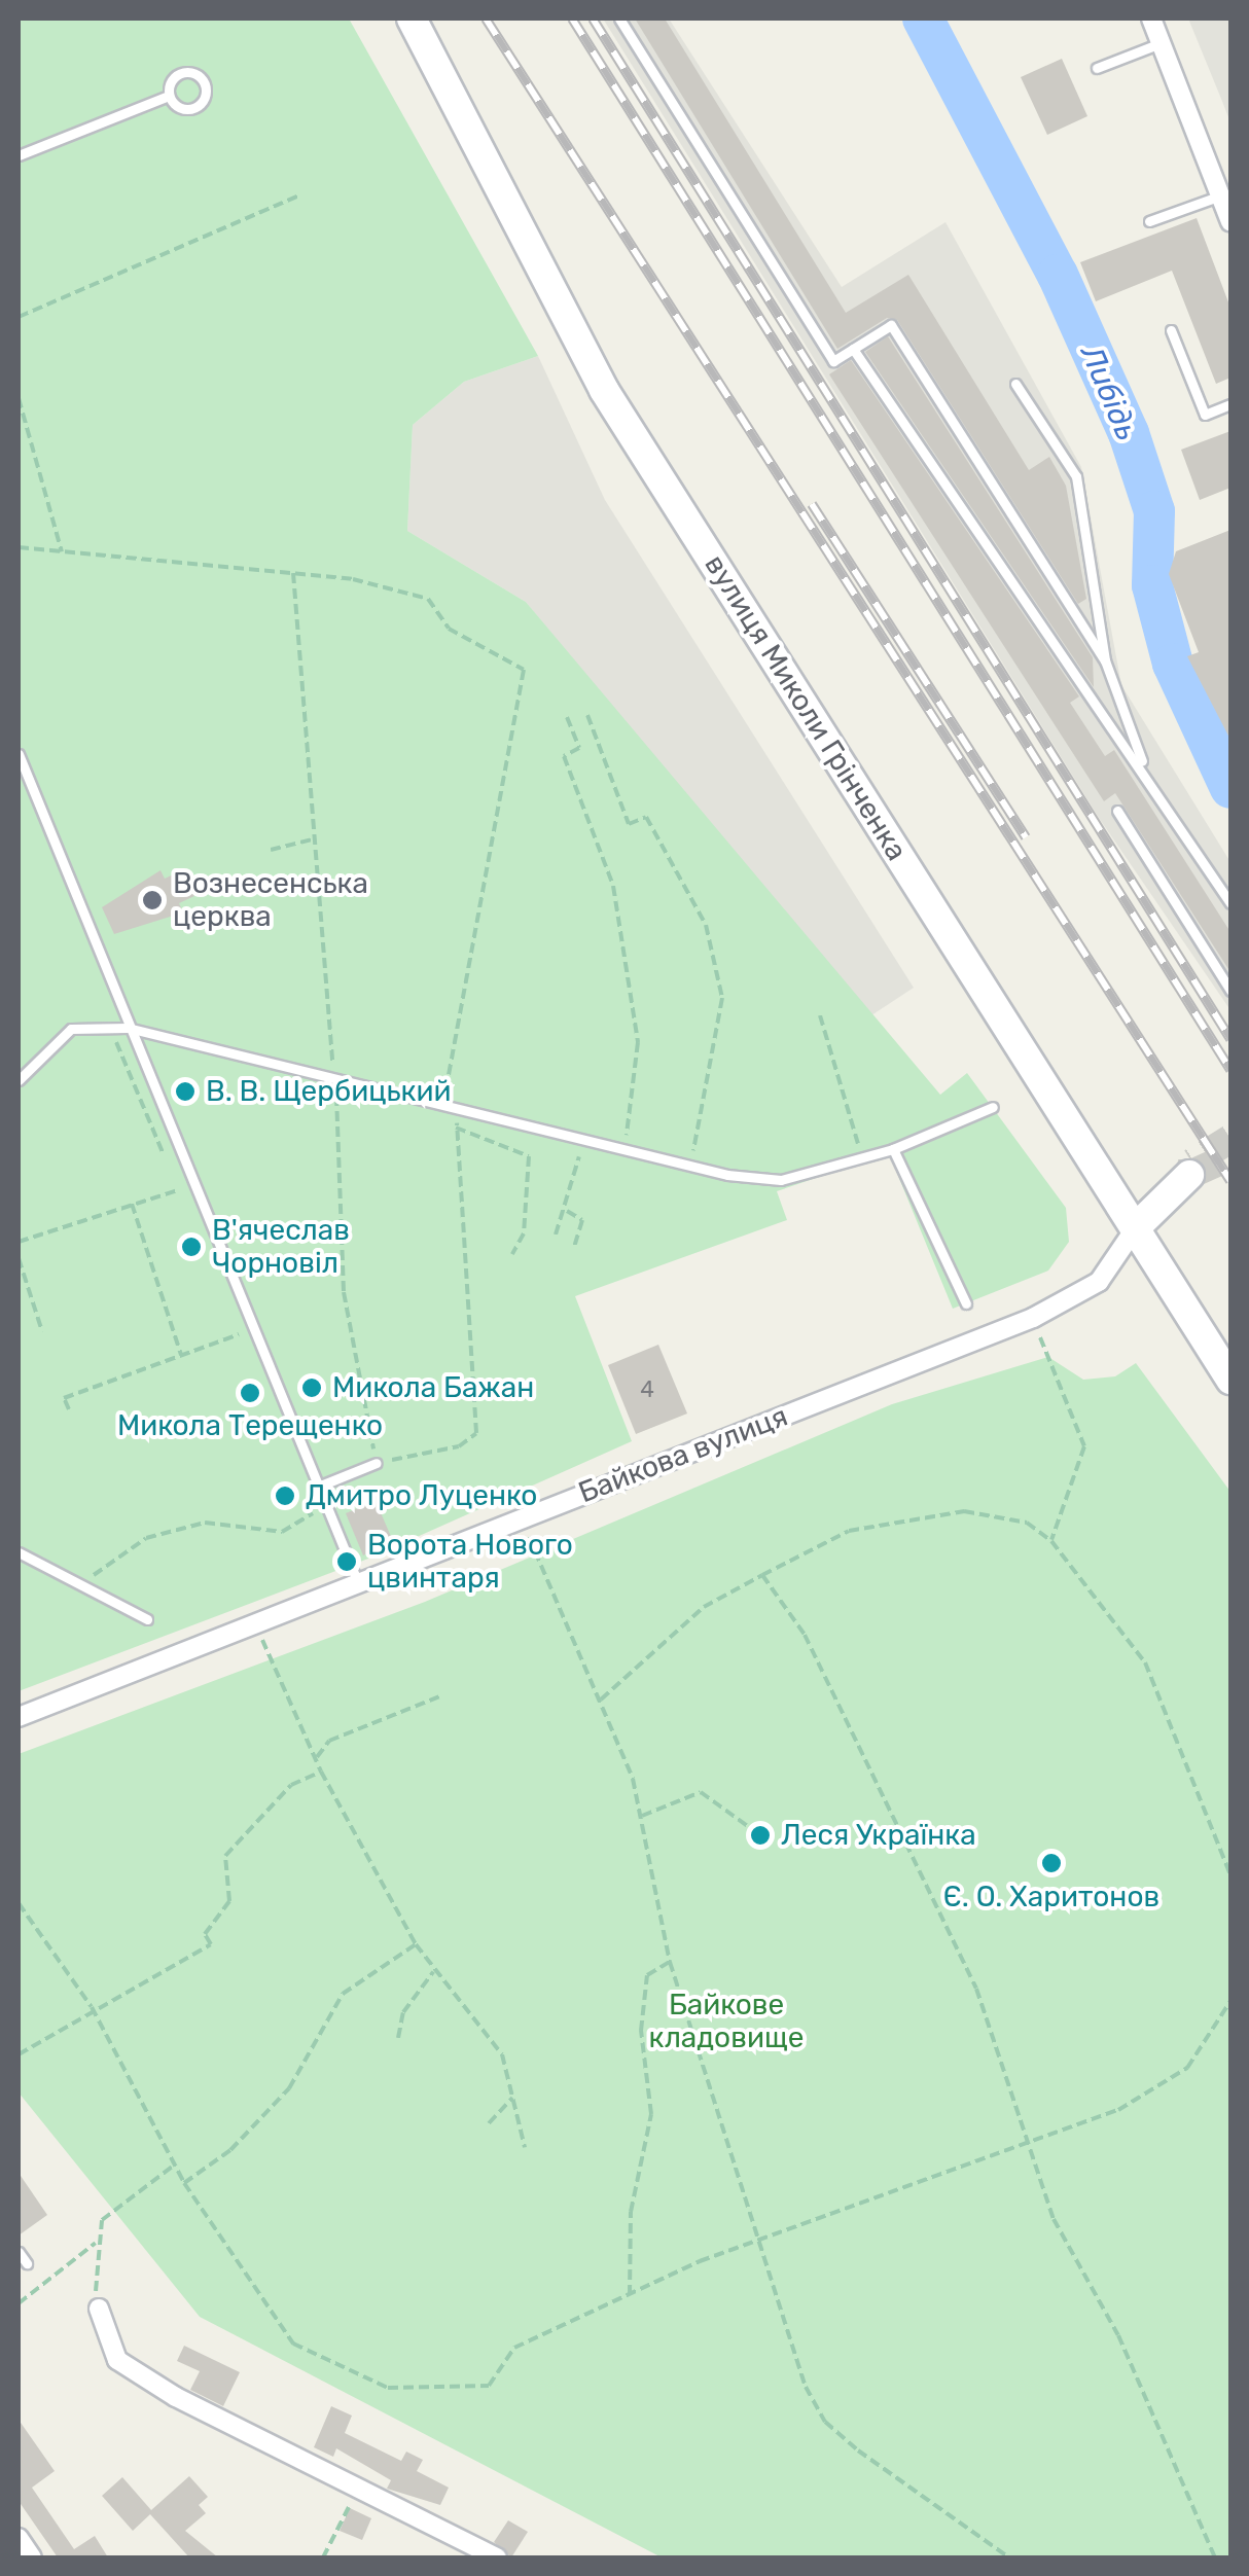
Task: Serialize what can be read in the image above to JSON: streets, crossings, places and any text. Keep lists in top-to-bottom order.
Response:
{
  "streets": {
    "main road": ["вулиця Миколи Грінченка", "Байкова вулиця"]
  },
  "crossings": [
    ["вулиця Миколи Грінченка", "Байкова вулиця"]
  ],
  "water": ["Либідь"],
  "parks": ["Байкове кладовище"],
  "places": [
    "Вознесенська церква",
    "В. В. Щербицький",
    "В'ячеслав Чорновіл",
    "Микола Бажан",
    "Микола Терещенко",
    "Дмитро Луценко",
    "Ворота Нового цвинтаря",
    "Леся Українка",
    "Є. О. Харитонов"
  ],
  "house_numbers": ["4"]
}
